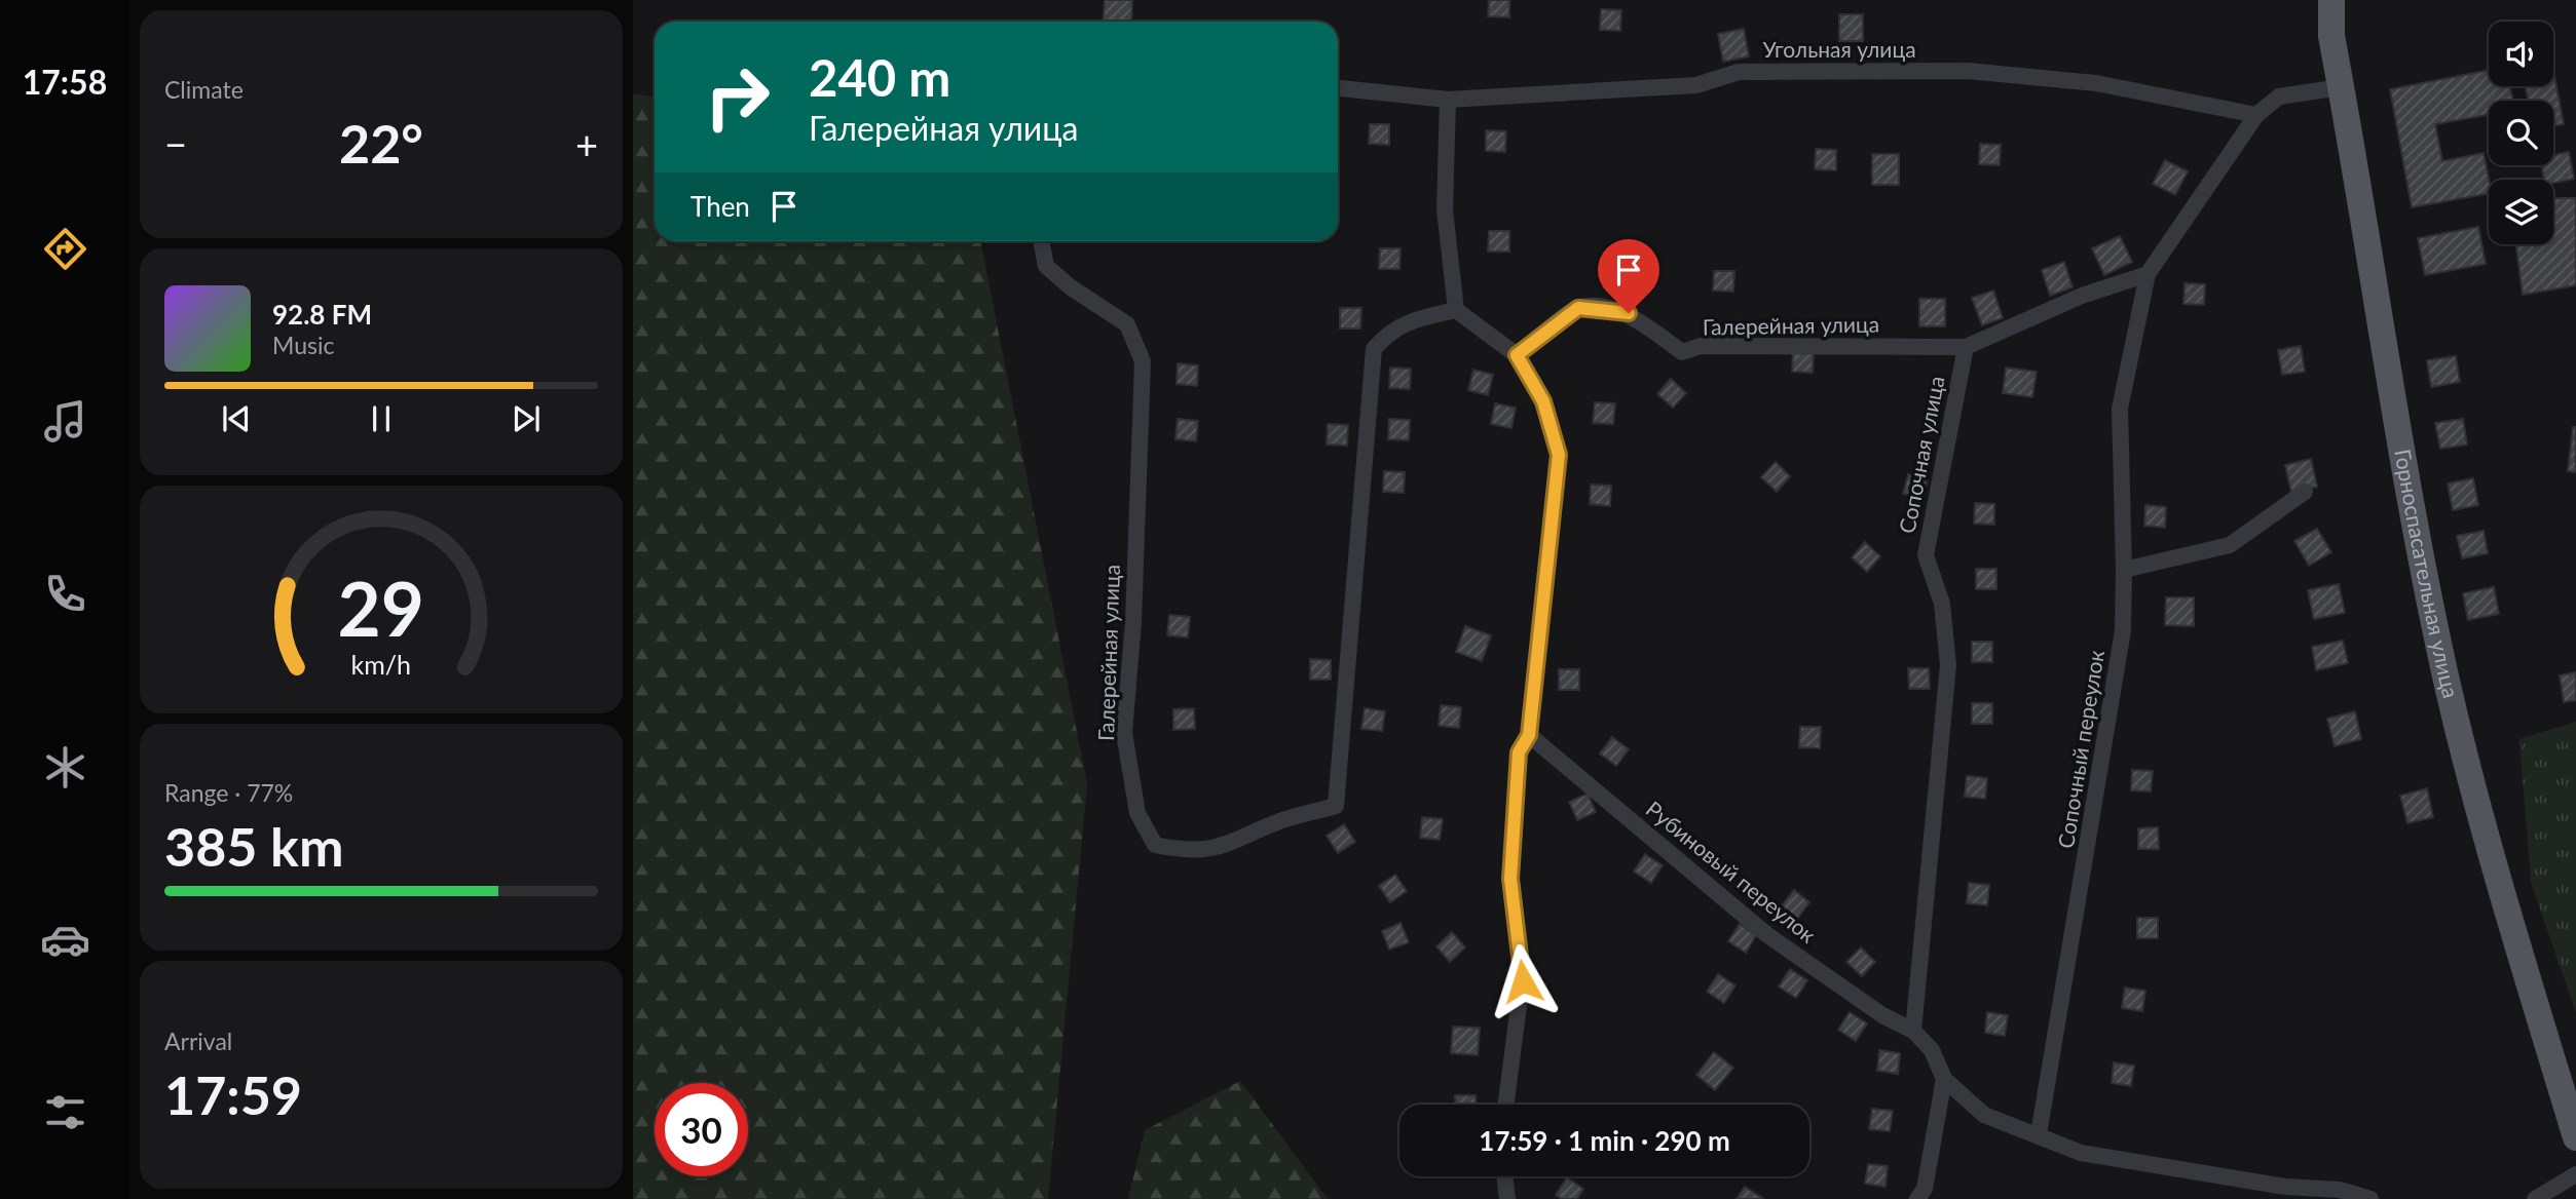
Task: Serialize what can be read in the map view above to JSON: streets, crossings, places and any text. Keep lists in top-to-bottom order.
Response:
{
  "streets": {
    "main road": ["Горноспасательная улица"],
    "street": [
      "Угольная улица",
      "Галерейная улица",
      "Сопочная улица",
      "Сопочный переулок",
      "Рубиновый переулок"
    ]
  },
  "crossings": [
    ["Галерейная улица", "Сопочная улица"],
    ["Сопочная улица", "Рубиновый переулок"]
  ],
  "page": {
    "tabs": "17:58",
    "tile": [
      "Climate",
      ["Range · 77%", "385 km"],
      ["Arrival", "17:59"]
    ],
    "turn": ["240 m", "Галерейная улица"],
    "heat": ["−", "22°", "+"],
    "then": "Then",
    "song": ["92.8 FM", "Music"],
    "limit": "30",
    "trip": "17:59 · 1 min · 290 m",
    "gauge": ["29", "km/h"]
  }
}
